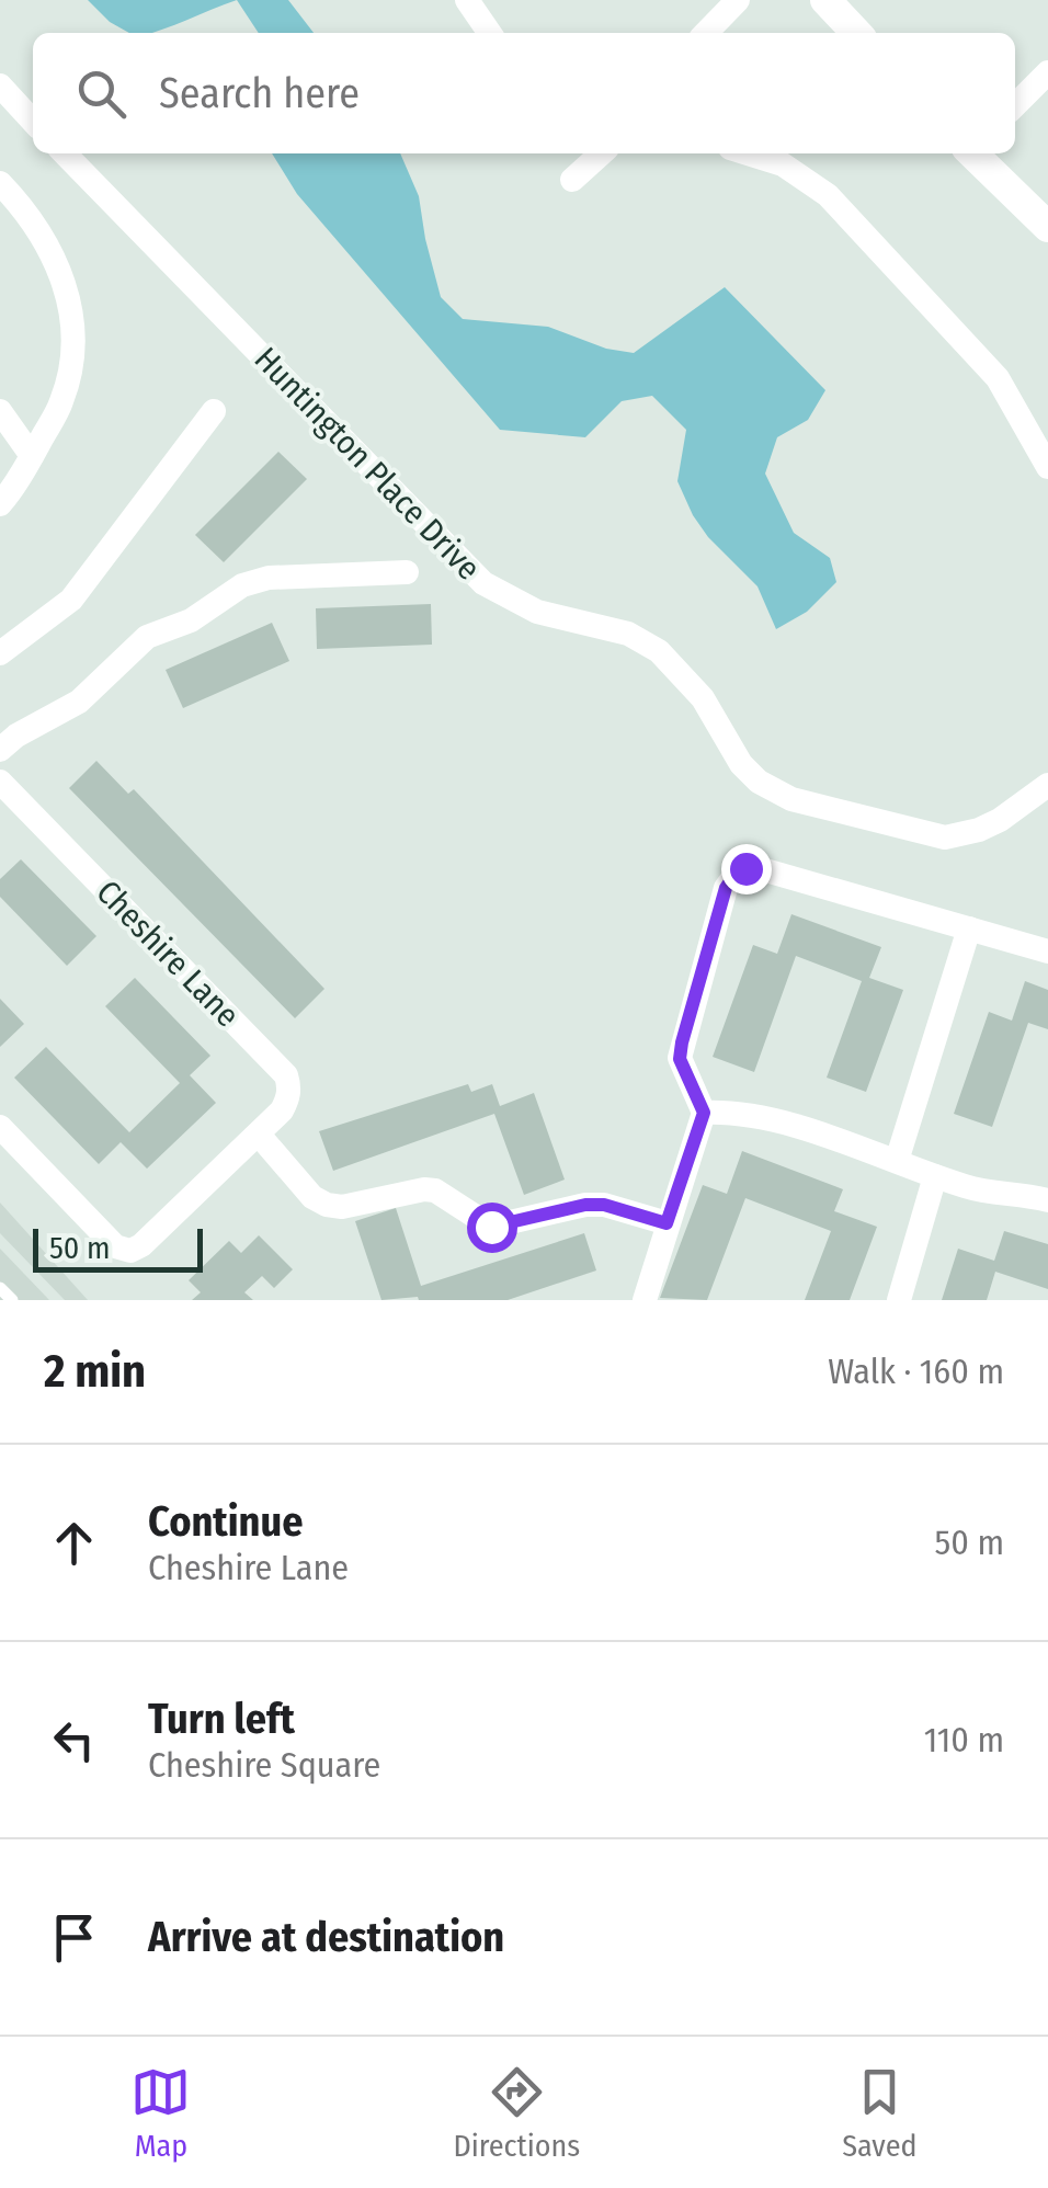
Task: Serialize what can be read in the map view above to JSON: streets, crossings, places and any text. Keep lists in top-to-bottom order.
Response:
{
  "streets": {
    "street": ["Huntington Place Drive", "Cheshire Lane"]
  },
  "scale_bar": "50 m",
  "page": {
    "search": "Search here",
    "scale": "50 m",
    "heading": ["2 min", "Walk · 160 m"],
    "list": [
      ["Continue", "Cheshire Lane", "50 m"],
      ["Turn left", "Cheshire Square", "110 m"],
      "Arrive at destination"
    ],
    "nav": ["Map", "Directions", "Saved"]
  }
}
